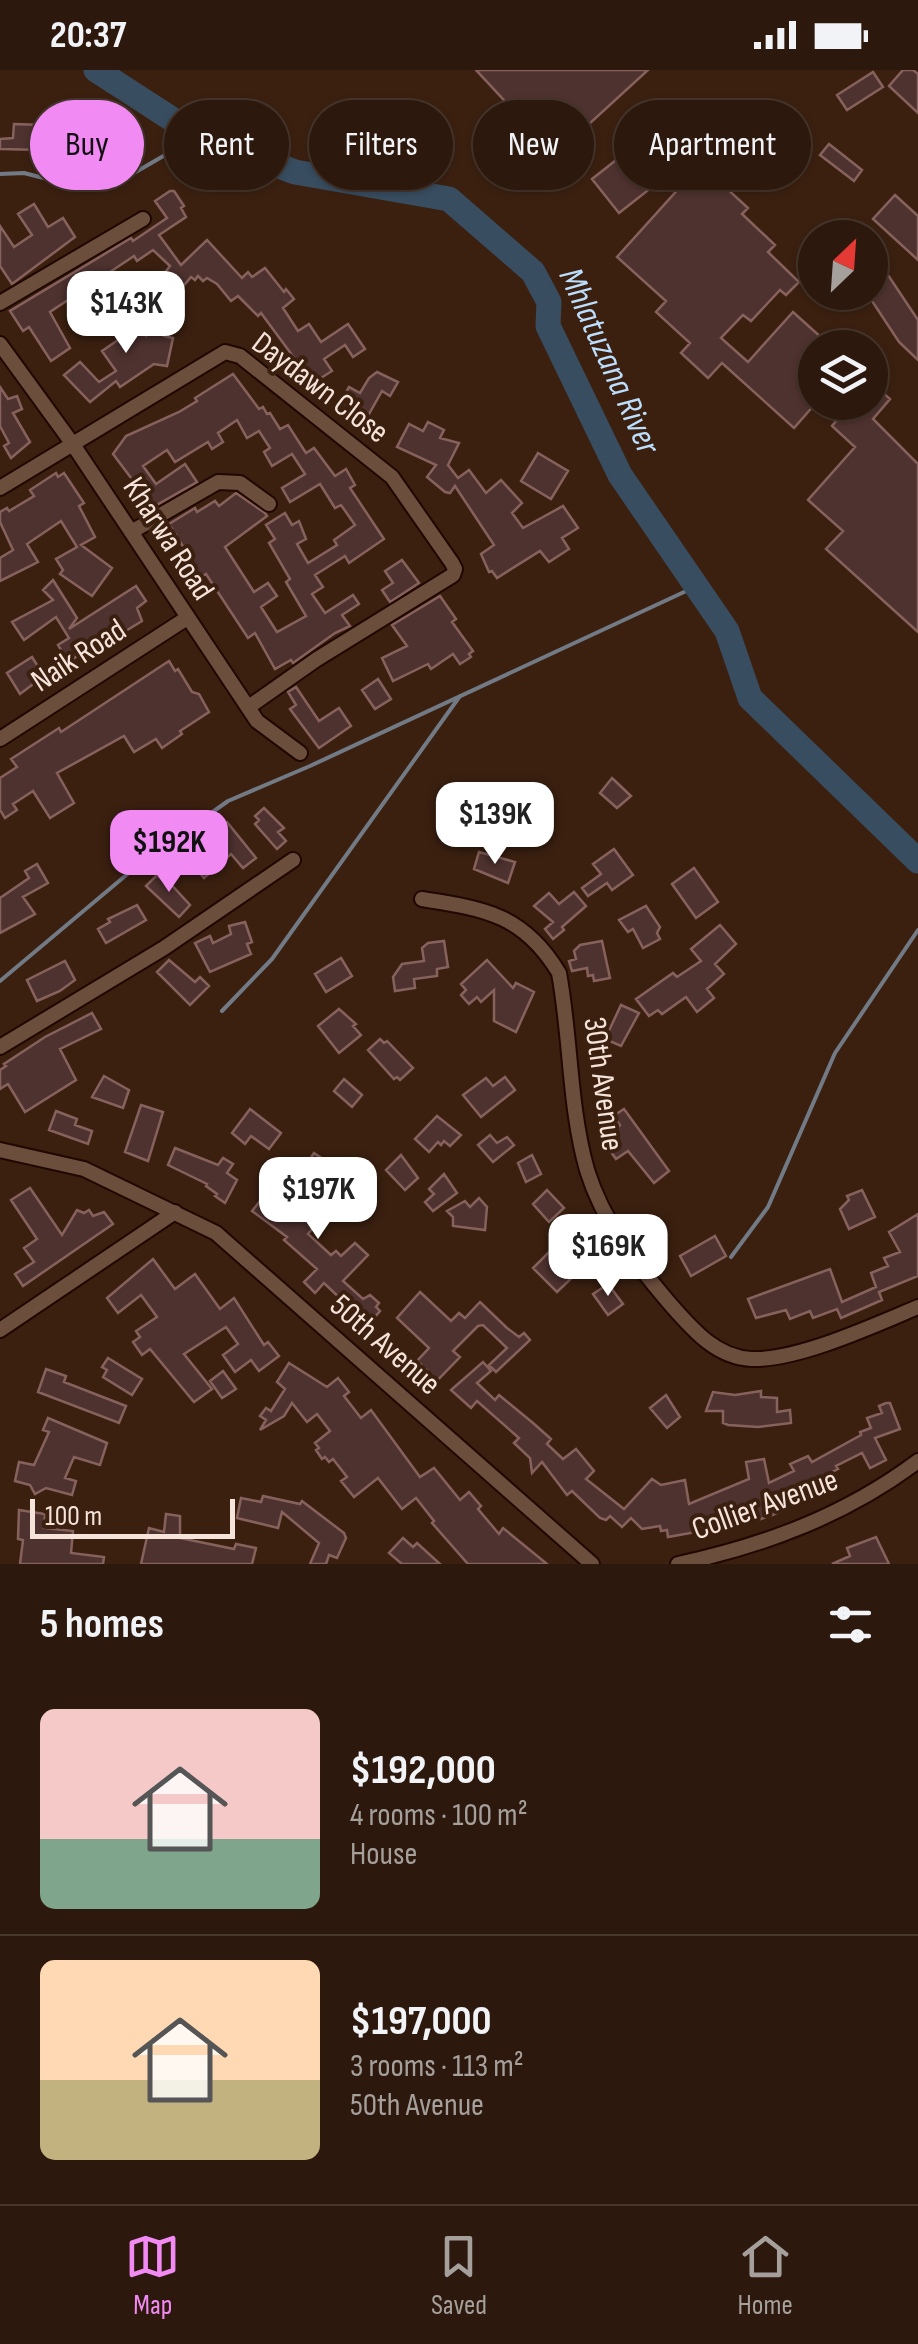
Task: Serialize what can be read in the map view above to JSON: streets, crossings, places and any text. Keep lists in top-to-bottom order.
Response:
{
  "streets": {
    "street": [
      "Daydawn Close",
      "Kharwa Road",
      "Naik Road",
      "30th Avenue",
      "50th Avenue",
      "Collier Avenue"
    ]
  },
  "crossings": [
    ["Daydawn Close", "Kharwa Road"],
    ["Kharwa Road", "Naik Road"]
  ],
  "water": ["Mhlatuzana River"],
  "scale_bar": "100 m",
  "north": "top right",
  "page": {
    "status": "20:37",
    "chip": [
      "Buy",
      "Rent",
      "Filters",
      "New",
      "Apartment"
    ],
    "price": [
      "$143K",
      "$139K",
      "$192K",
      "$197K",
      "$169K"
    ],
    "scale": "100 m",
    "heading": "5 homes",
    "list": [
      {
        "name": "$192,000",
        "note": "4 rooms · 100 m² · House"
      },
      {
        "name": "$197,000",
        "note": "3 rooms · 113 m² · 50th Avenue"
      }
    ],
    "tabs": ["Map", "Saved", "Home"]
  }
}
